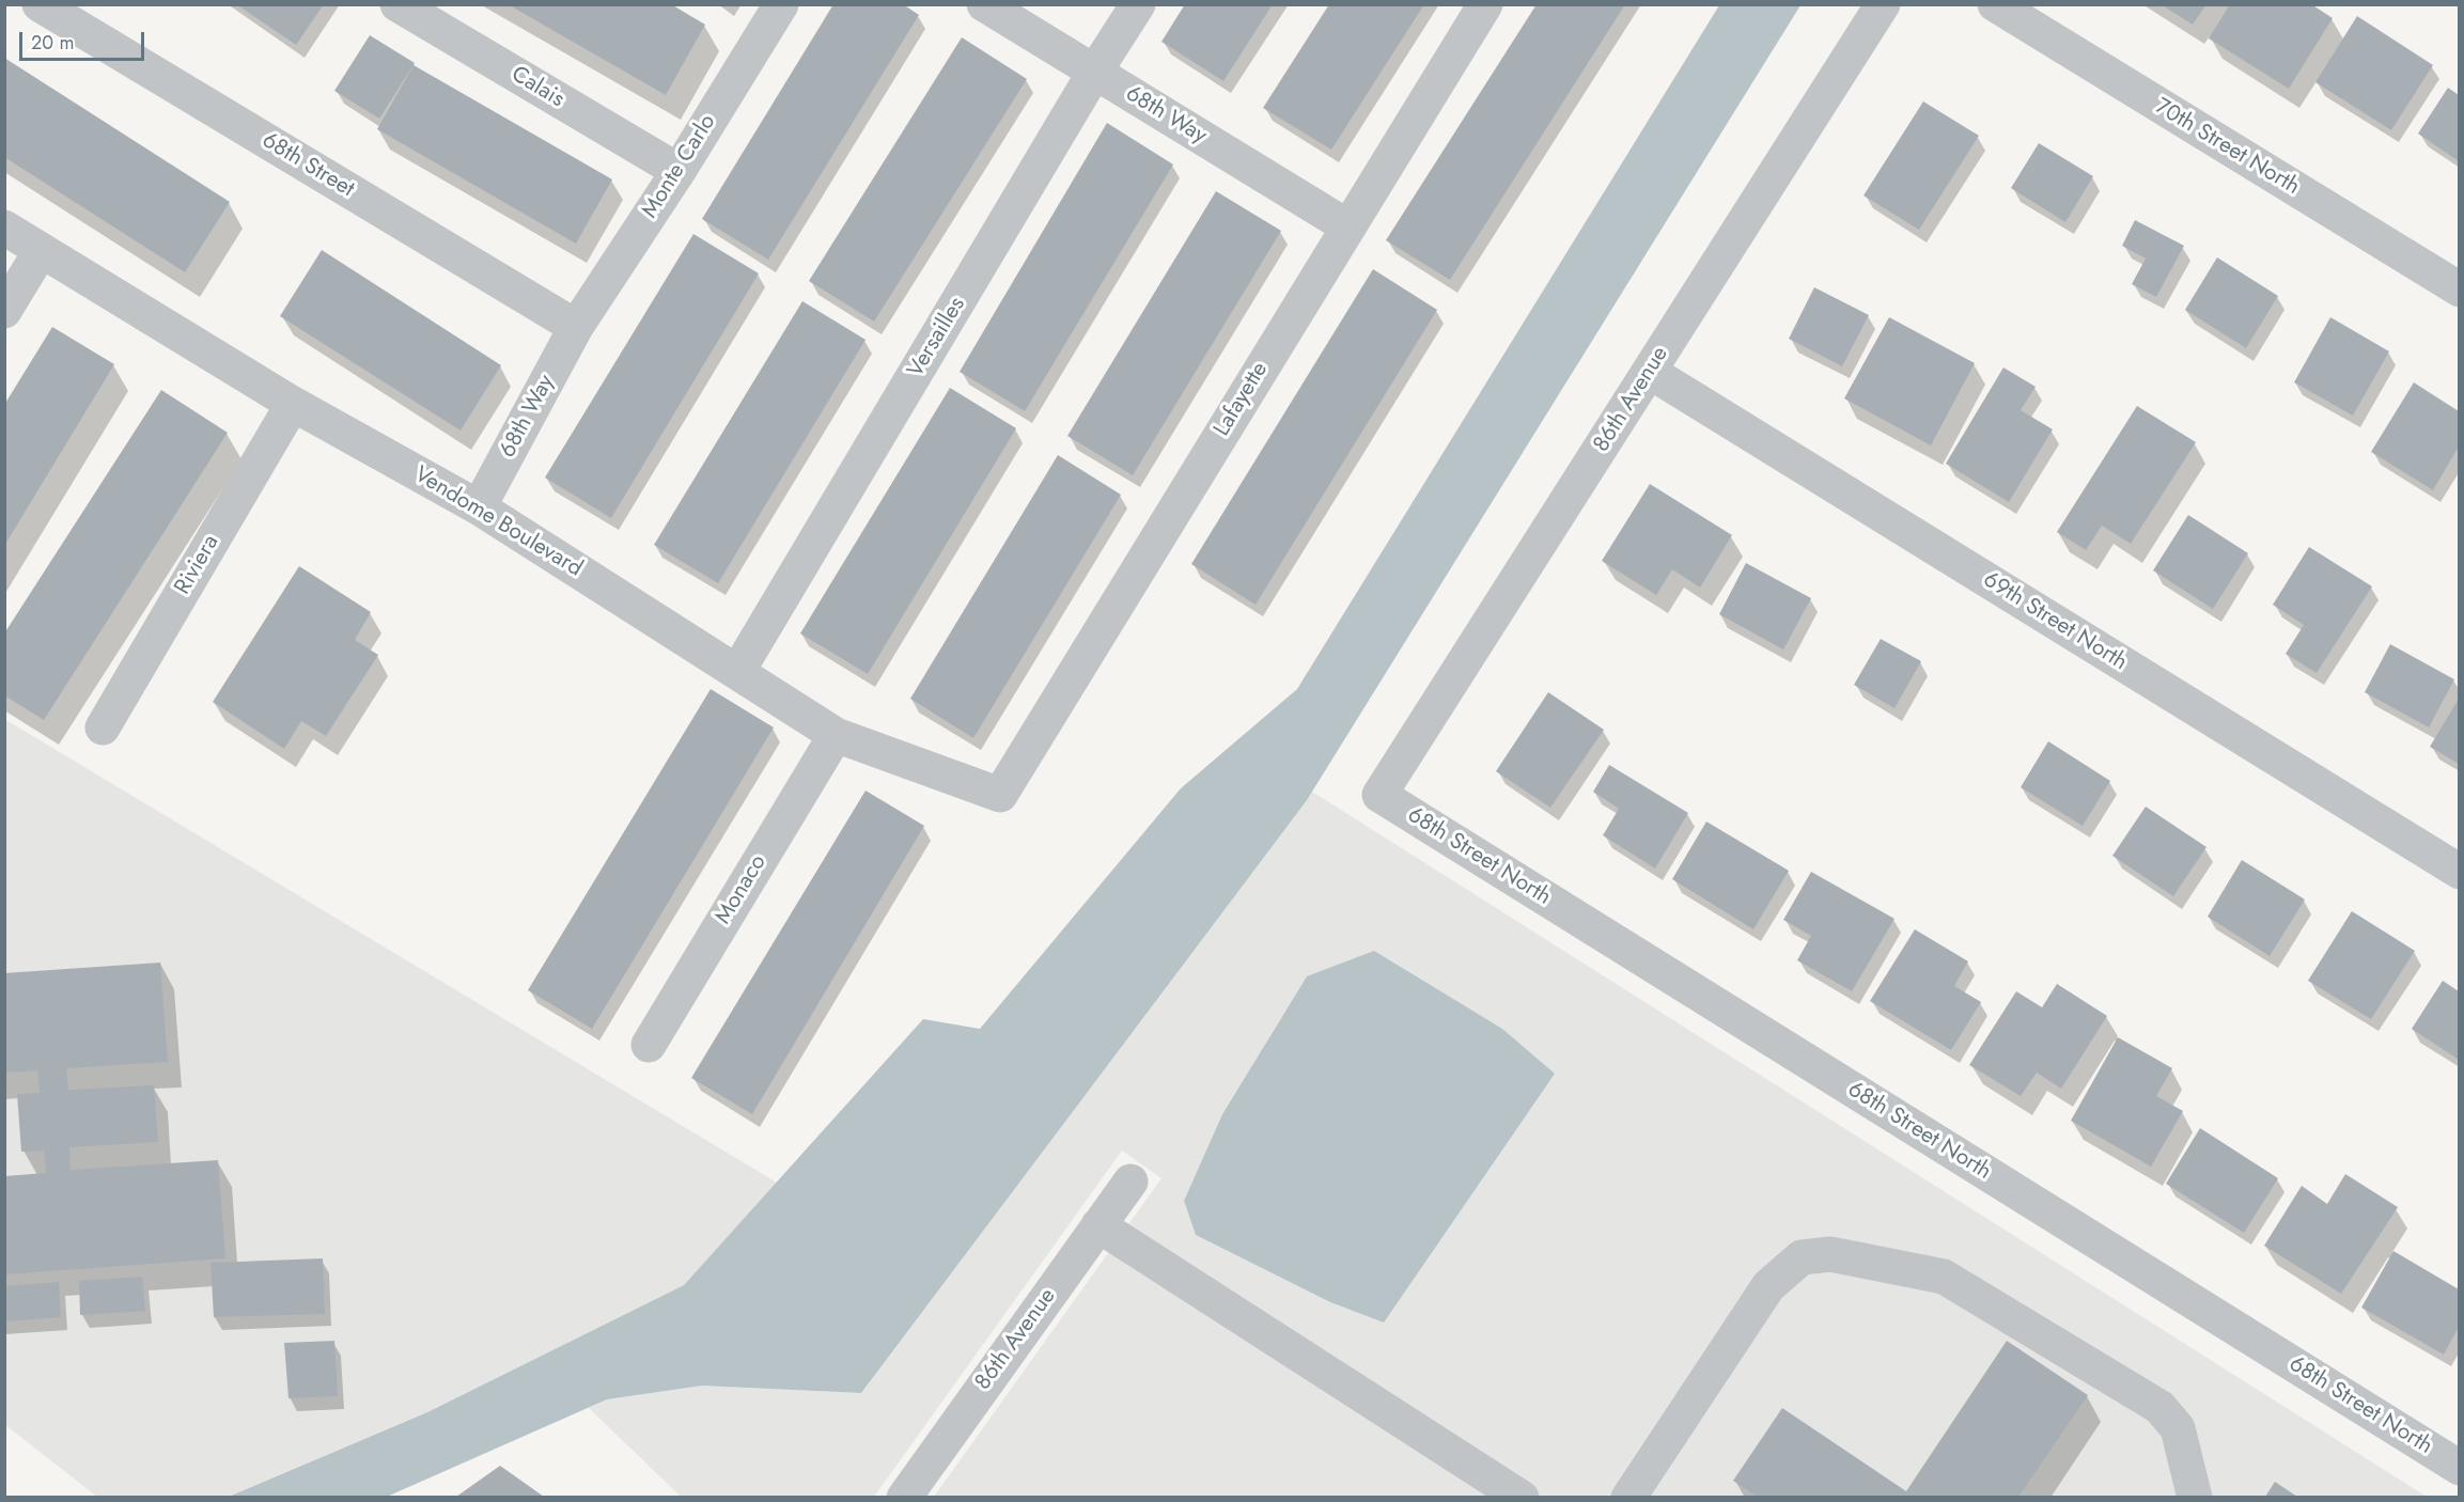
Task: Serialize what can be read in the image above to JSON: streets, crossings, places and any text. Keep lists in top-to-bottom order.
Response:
{
  "streets": {
    "street": [
      "Calais",
      "68th Way",
      "70th Street North",
      "68th Street",
      "Monte Carlo",
      "Versailles",
      "Lafayette",
      "86th Avenue",
      "Vendome Boulevard",
      "Riviera",
      "69th Street North",
      "68th Street North",
      "Monaco"
    ]
  },
  "crossings": [
    ["Calais", "Monte Carlo"],
    ["68th Way", "68th Street"],
    ["68th Way", "Monte Carlo"],
    ["68th Way", "Versailles"],
    ["68th Way", "Lafayette"],
    ["68th Way", "Vendome Boulevard"],
    ["68th Street", "Monte Carlo"],
    ["Versailles", "Vendome Boulevard"],
    ["Lafayette", "Vendome Boulevard"],
    ["86th Avenue", "69th Street North"],
    ["86th Avenue", "68th Street North"],
    ["Vendome Boulevard", "Riviera"],
    ["Vendome Boulevard", "Monaco"]
  ],
  "scale_bar": "20 m"
}
